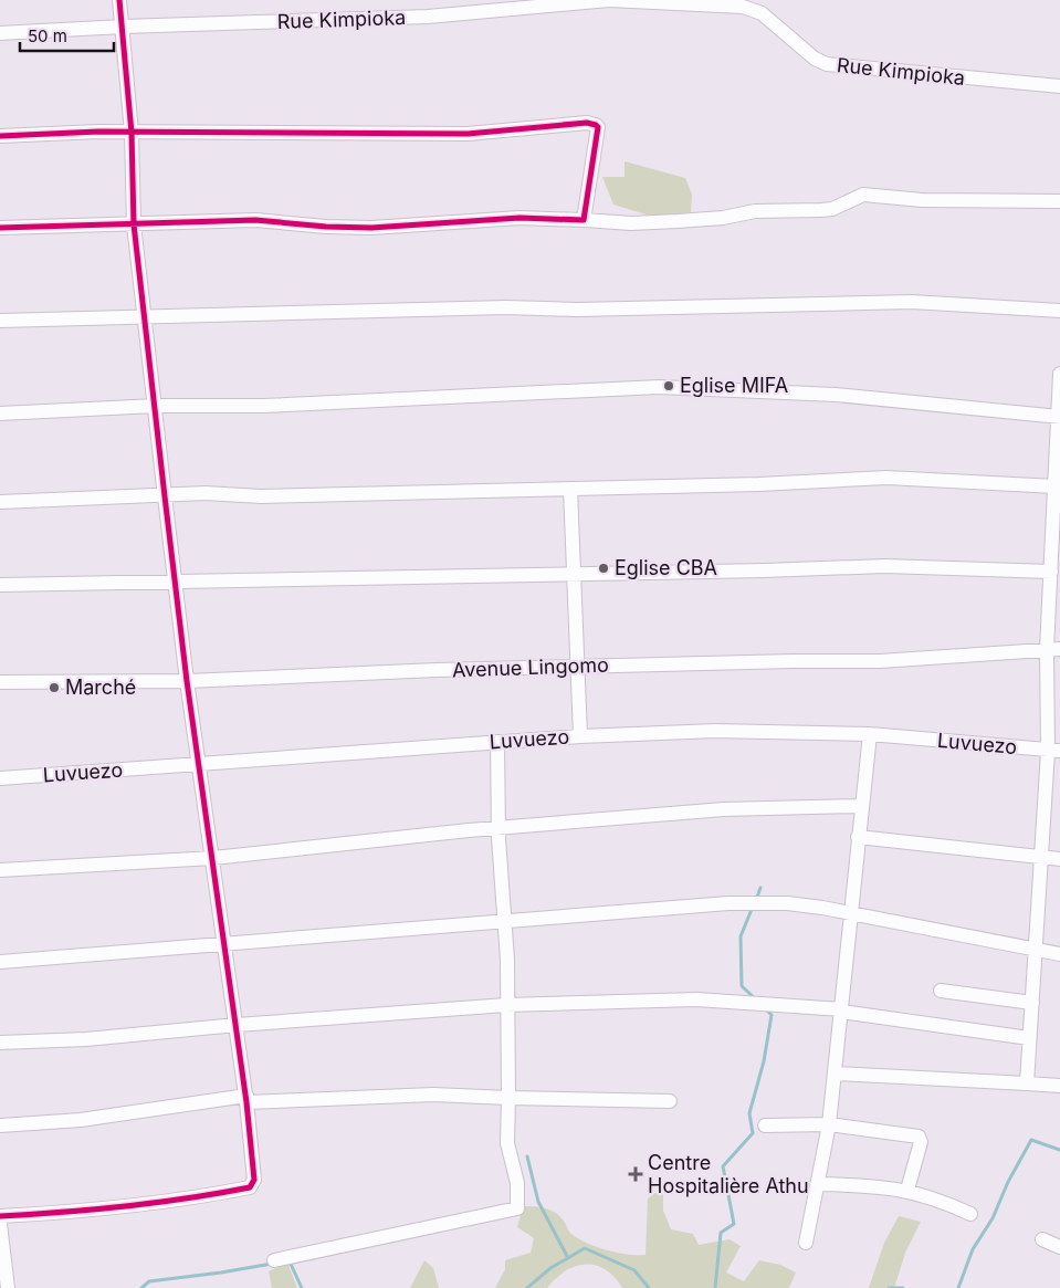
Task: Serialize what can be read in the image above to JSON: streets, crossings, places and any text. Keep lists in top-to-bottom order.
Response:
{
  "streets": {
    "street": ["Rue Kimpioka", "Avenue Lingomo", "Luvuezo"]
  },
  "places": {
    "other": ["Eglise MIFA", "Eglise CBA", "Marché"],
    "health": ["Centre Hospitalière Athu"]
  },
  "scale_bar": "50 m"
}
